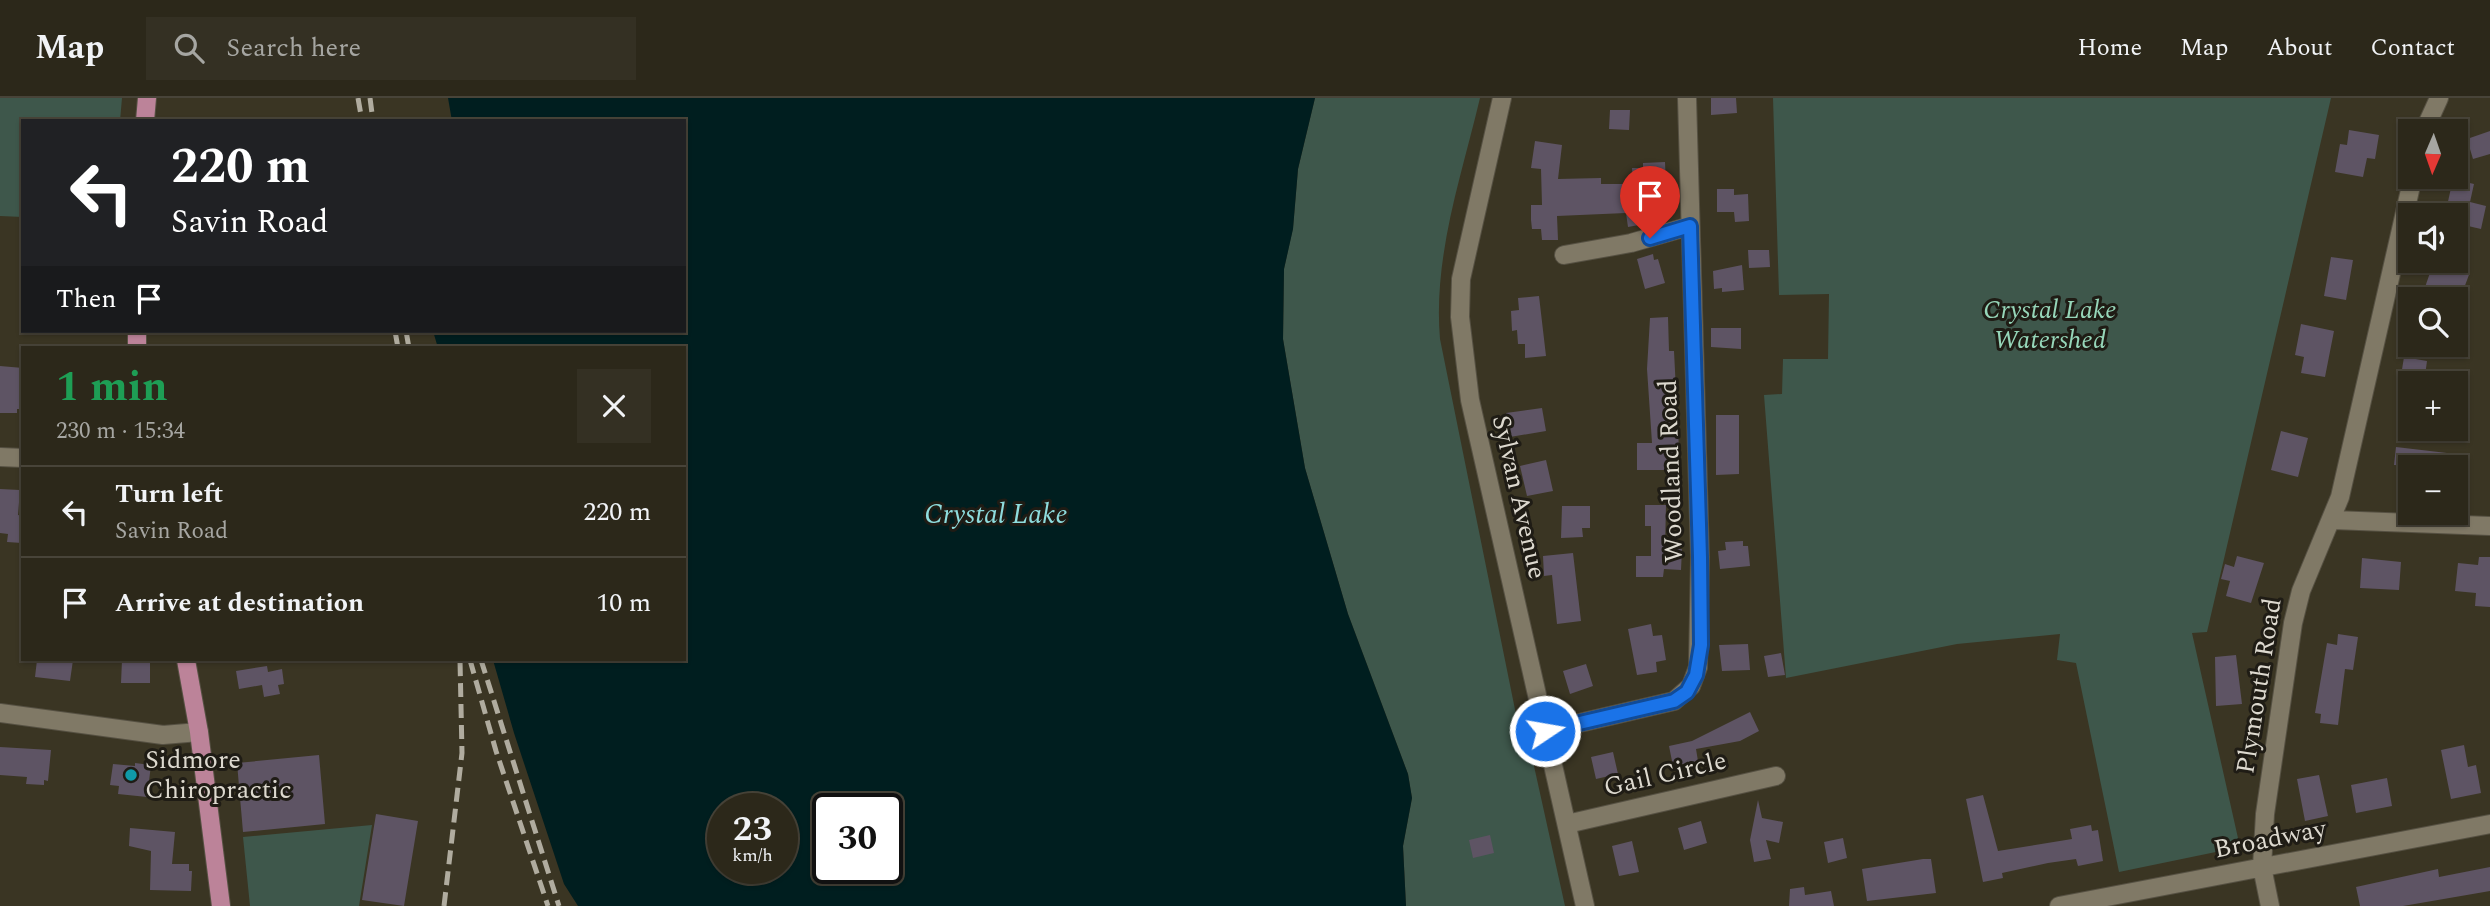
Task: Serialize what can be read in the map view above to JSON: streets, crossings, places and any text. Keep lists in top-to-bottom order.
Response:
{
  "streets": {
    "street": [
      "Woodland Road",
      "Sylvan Avenue",
      "Plymouth Road",
      "Gail Circle",
      "Broadway"
    ]
  },
  "crossings": [
    ["Woodland Road", "Sylvan Avenue"],
    ["Sylvan Avenue", "Gail Circle"],
    ["Plymouth Road", "Broadway"]
  ],
  "water": ["Crystal Lake"],
  "parks": ["Crystal Lake Watershed"],
  "places": ["Sidmore Chiropractic"],
  "north": "bottom",
  "page": {
    "header": "Map",
    "search": "Search here",
    "nav": [
      "Home",
      "Map",
      "About",
      "Contact"
    ],
    "map_buttons": ["+", "−"],
    "turn": ["220 m", "Savin Road"],
    "then": "Then",
    "heading": ["1 min", "230 m · 15:34"],
    "list": [
      {
        "name": "Turn left",
        "note": "Savin Road",
        "value": "220 m"
      },
      {
        "name": "Arrive at destination",
        "value": "10 m"
      }
    ],
    "speed": "23 km/h",
    "limit": "30"
  }
}
